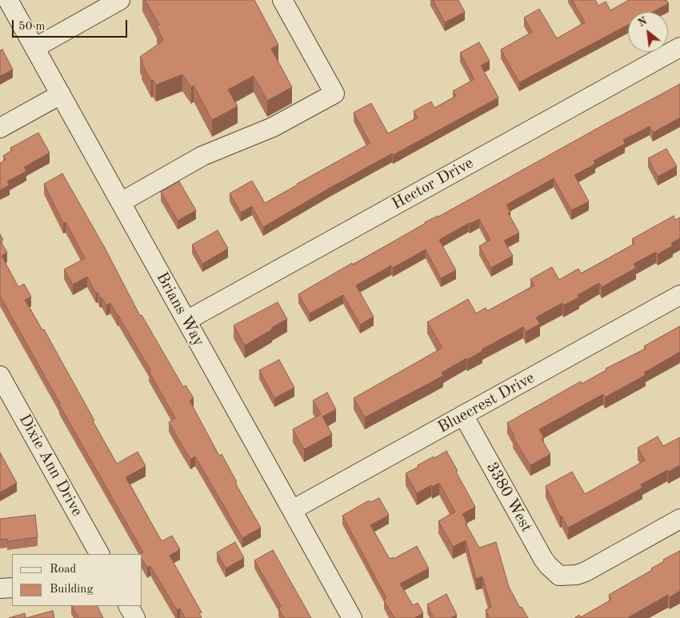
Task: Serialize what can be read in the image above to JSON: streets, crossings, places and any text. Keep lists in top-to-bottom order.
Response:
{
  "streets": {
    "street": [
      "Hector Drive",
      "Brians Way",
      "Bluecrest Drive",
      "Dixie Ann Drive",
      "3380 West"
    ]
  },
  "crossings": [
    ["Hector Drive", "Brians Way"],
    ["Brians Way", "Bluecrest Drive"],
    ["Bluecrest Drive", "3380 West"]
  ],
  "legend": ["Road", "Building"],
  "scale_bar": "50 m",
  "north": "top left"
}
